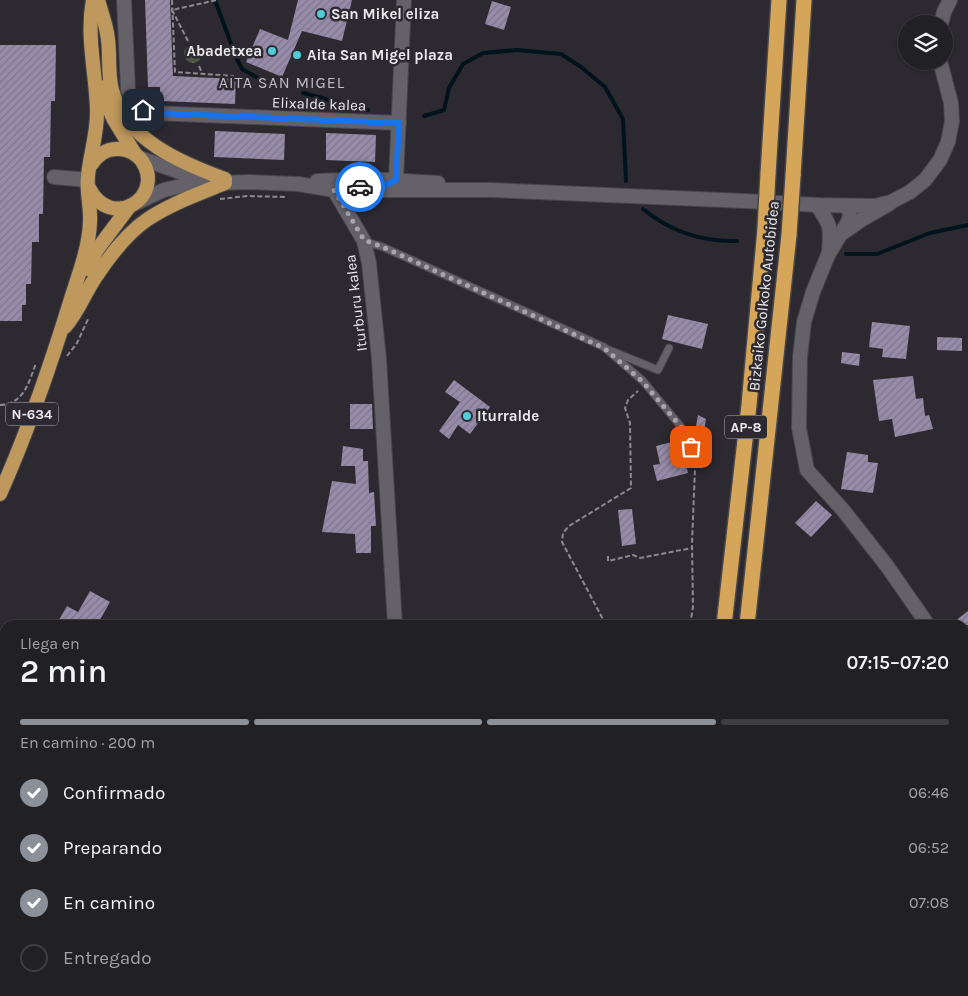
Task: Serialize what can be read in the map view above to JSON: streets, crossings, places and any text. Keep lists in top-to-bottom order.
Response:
{
  "streets": {
    "highway": ["Bizkaiko Golkoko Autobidea", "N-634", "AP-8"],
    "street": ["Elixalde kalea", "Iturburu kalea"]
  },
  "districts": ["AITA SAN MIGEL"],
  "places": [
    "San Mikel eliza",
    "Abadetxea",
    "Aita San Migel plaza",
    "Iturralde"
  ],
  "page": {
    "heading": ["2 min", "Llega en", "07:15–07:20"],
    "bar": "En camino · 200 m",
    "list": [
      ["Confirmado", "06:46"],
      ["Preparando", "06:52"],
      ["En camino", "07:08"],
      "Entregado"
    ]
  }
}
